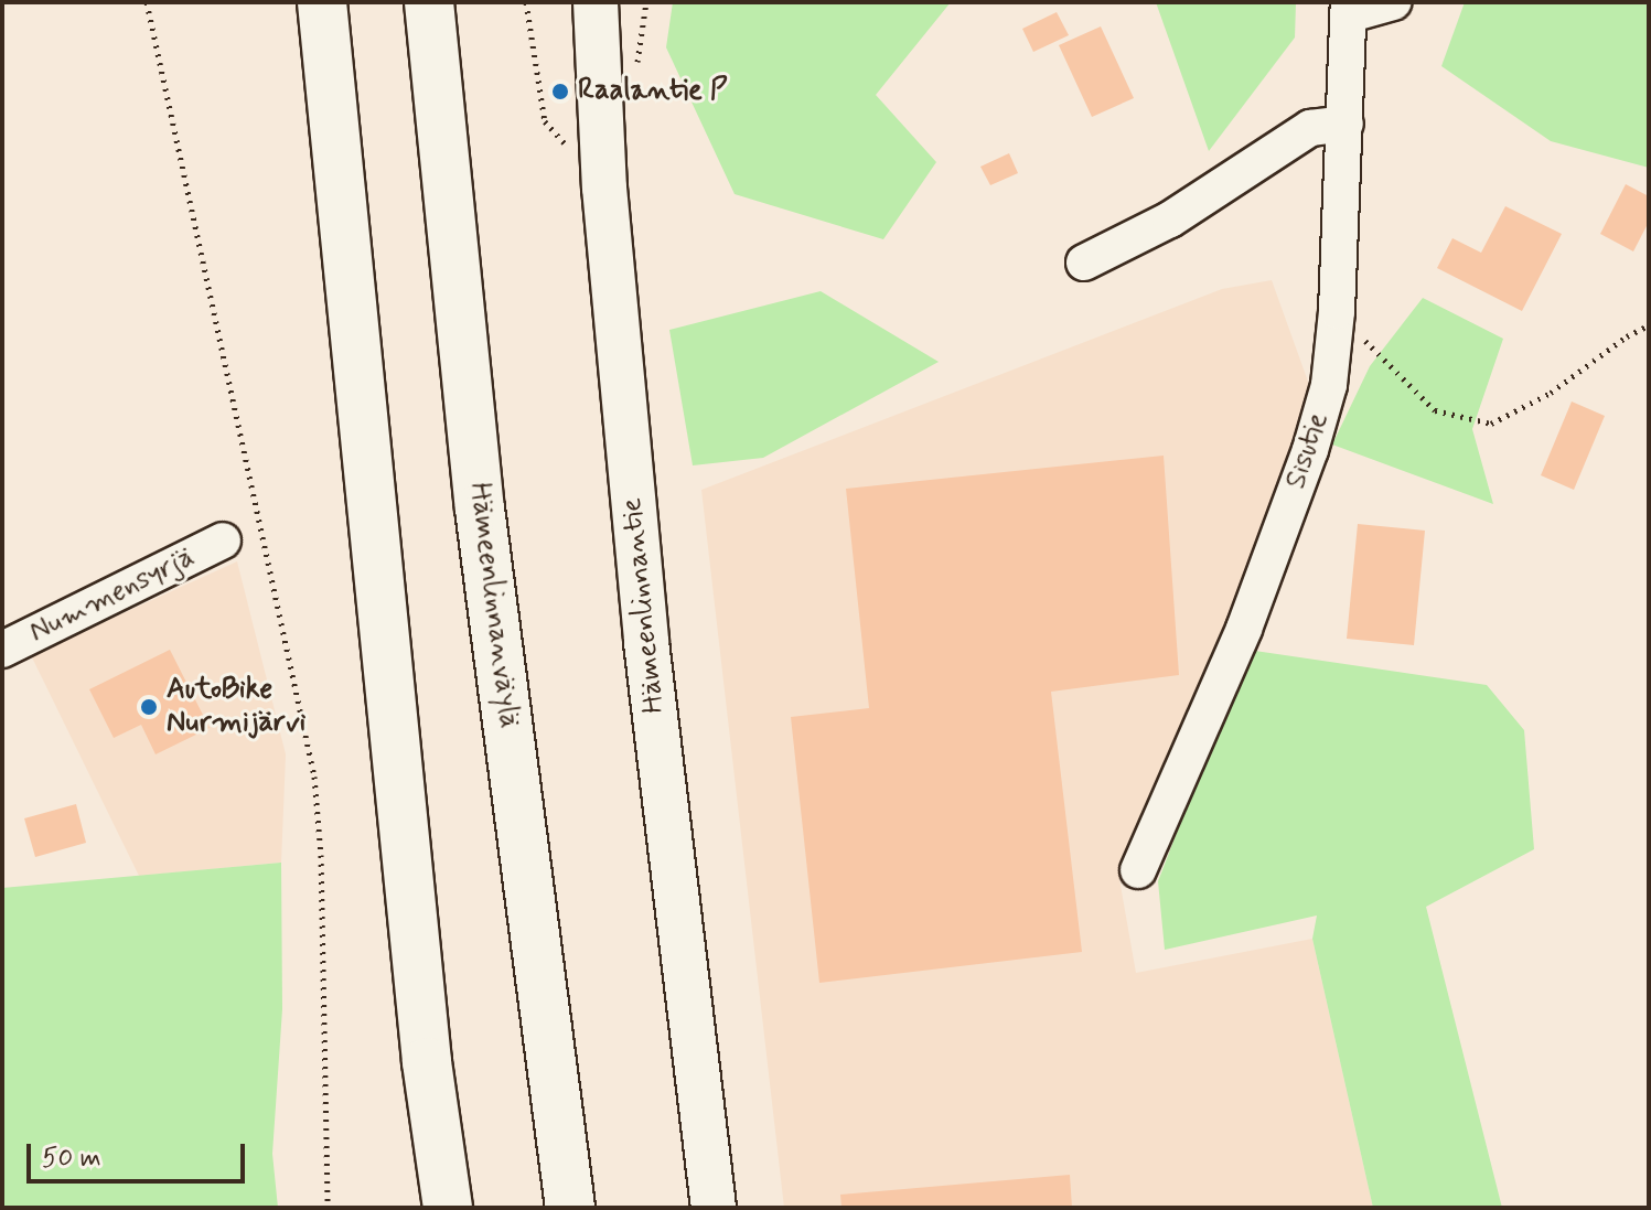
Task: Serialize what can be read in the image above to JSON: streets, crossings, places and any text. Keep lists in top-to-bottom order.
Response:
{
  "streets": {
    "highway": ["Hämeenlinnanväylä"],
    "main road": ["Hämeenlinnantie"],
    "street": ["Sisutie", "Nummensyrjä"]
  },
  "places": ["Raalantie P", "AutoBike Nurmijärvi"],
  "scale_bar": "50 m"
}
